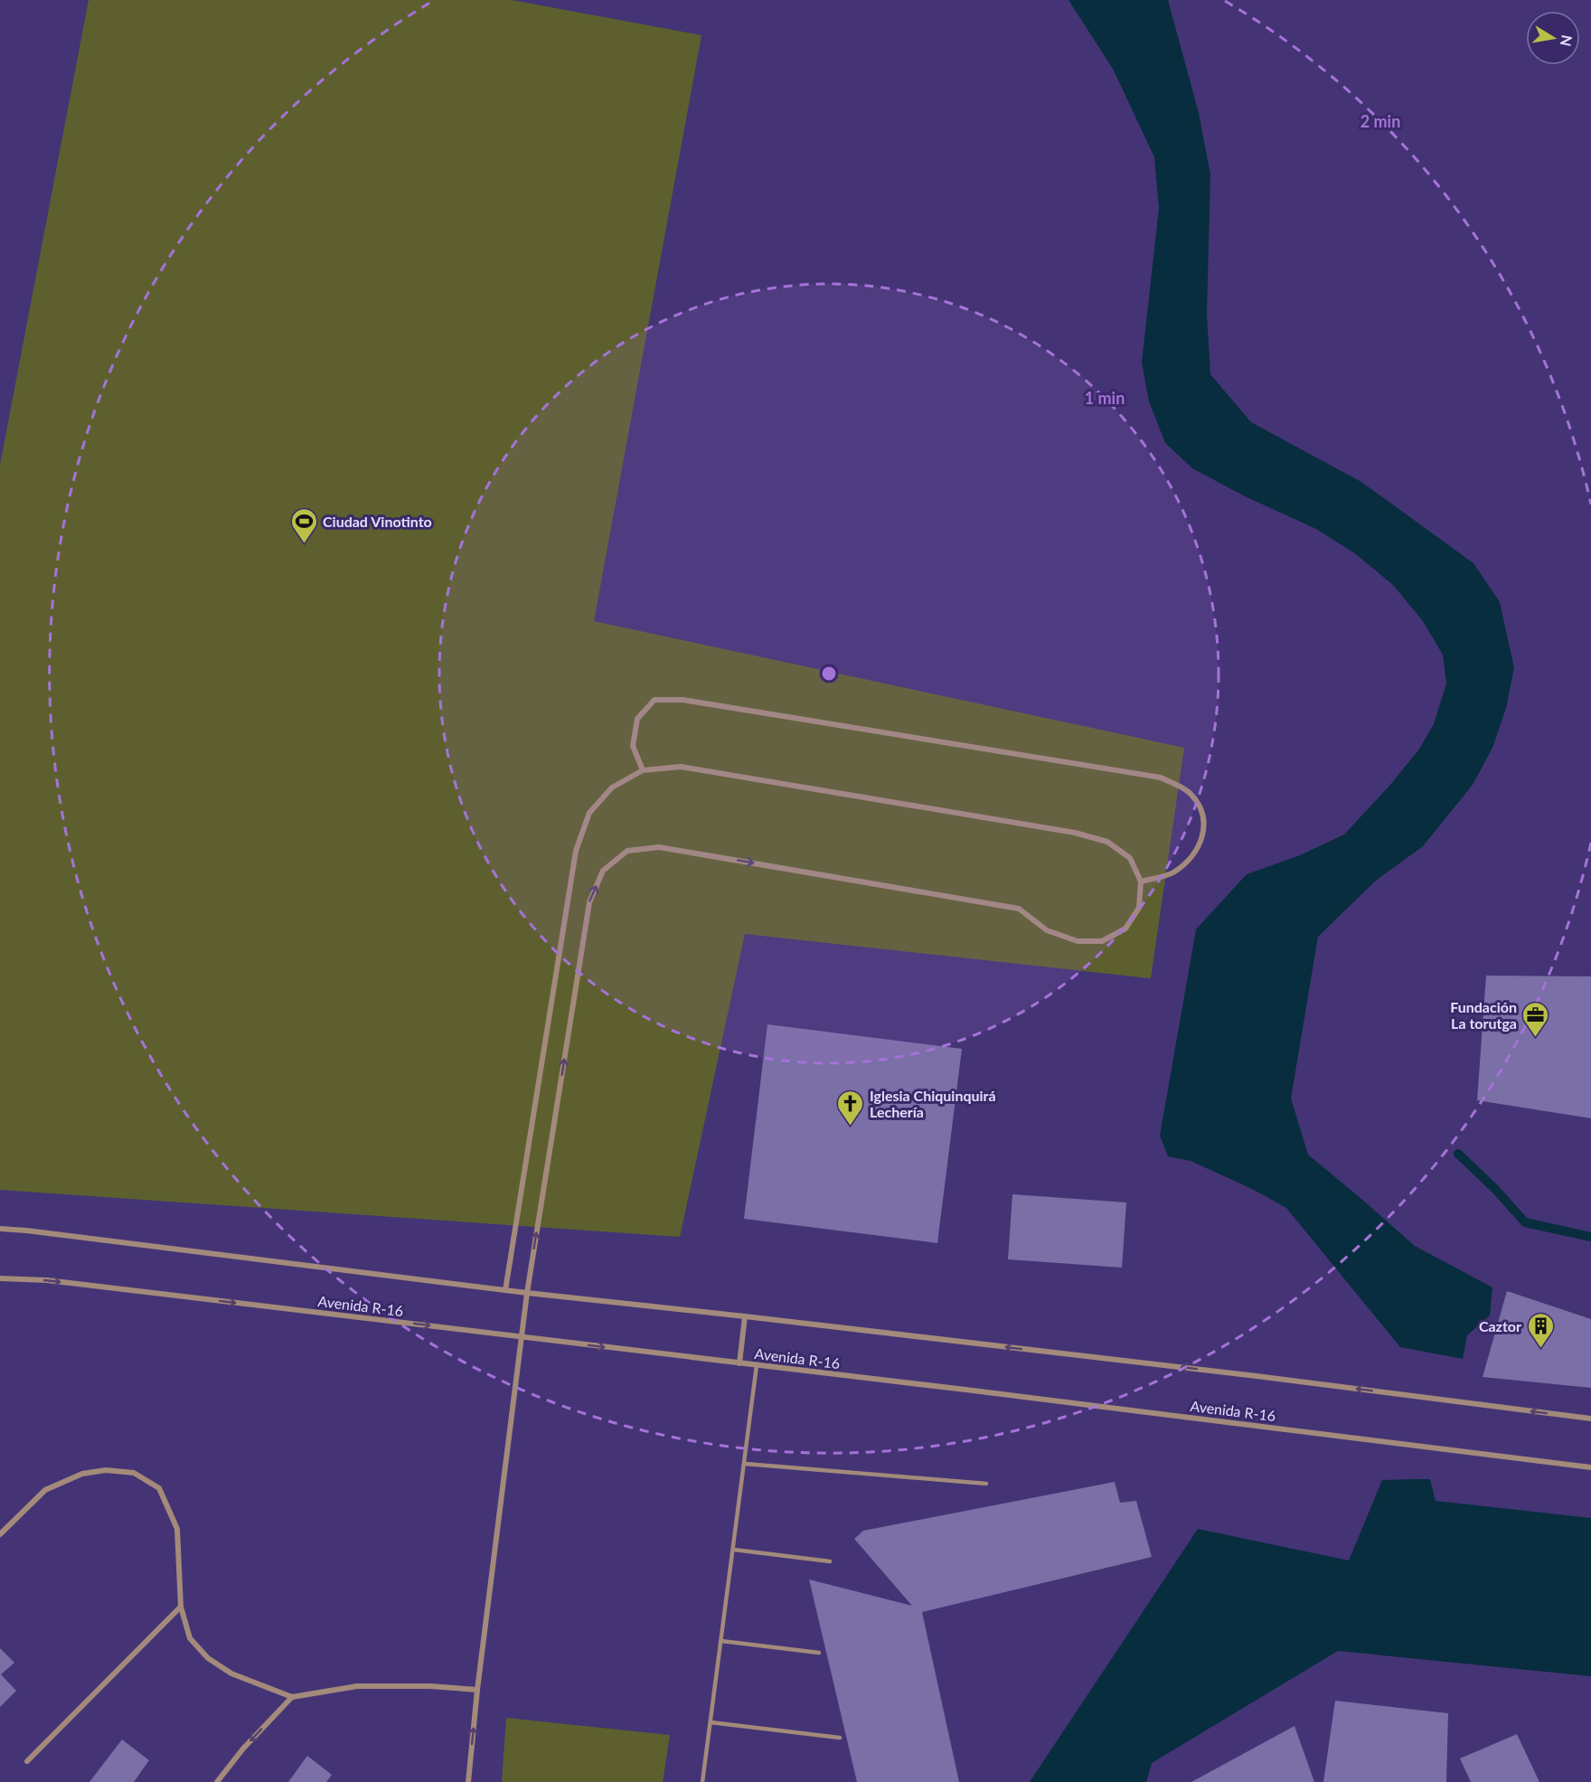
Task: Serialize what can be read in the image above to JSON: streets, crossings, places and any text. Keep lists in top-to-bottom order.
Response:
{
  "streets": {
    "street": ["Avenida R-16"]
  },
  "places": {
    "sports": ["Ciudad Vinotinto"],
    "office": ["Fundación La torutga"],
    "church": ["Iglesia Chiquinquirá Lechería"],
    "building": ["Caztor"]
  },
  "north": "right",
  "rings": ["2 min", "1 min"]
}
